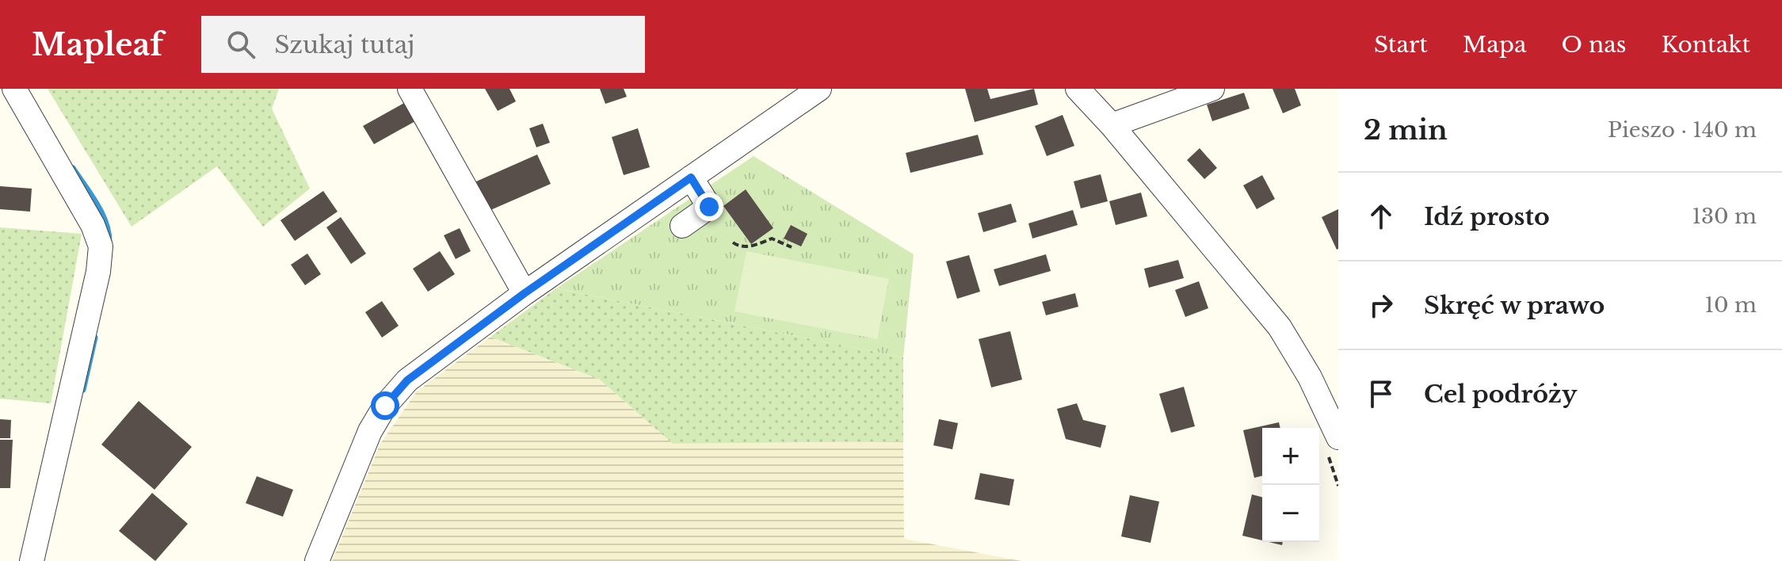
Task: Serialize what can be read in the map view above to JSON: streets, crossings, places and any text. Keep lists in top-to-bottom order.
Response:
{
  "page": {
    "header": "Mapleaf",
    "search": "Szukaj tutaj",
    "nav": [
      "Start",
      "Mapa",
      "O nas",
      "Kontakt"
    ],
    "heading": ["2 min", "Pieszo · 140 m"],
    "list": [
      ["Idź prosto", "130 m"],
      ["Skręć w prawo", "10 m"],
      "Cel podróży"
    ],
    "map_buttons": ["+", "−"]
  }
}
